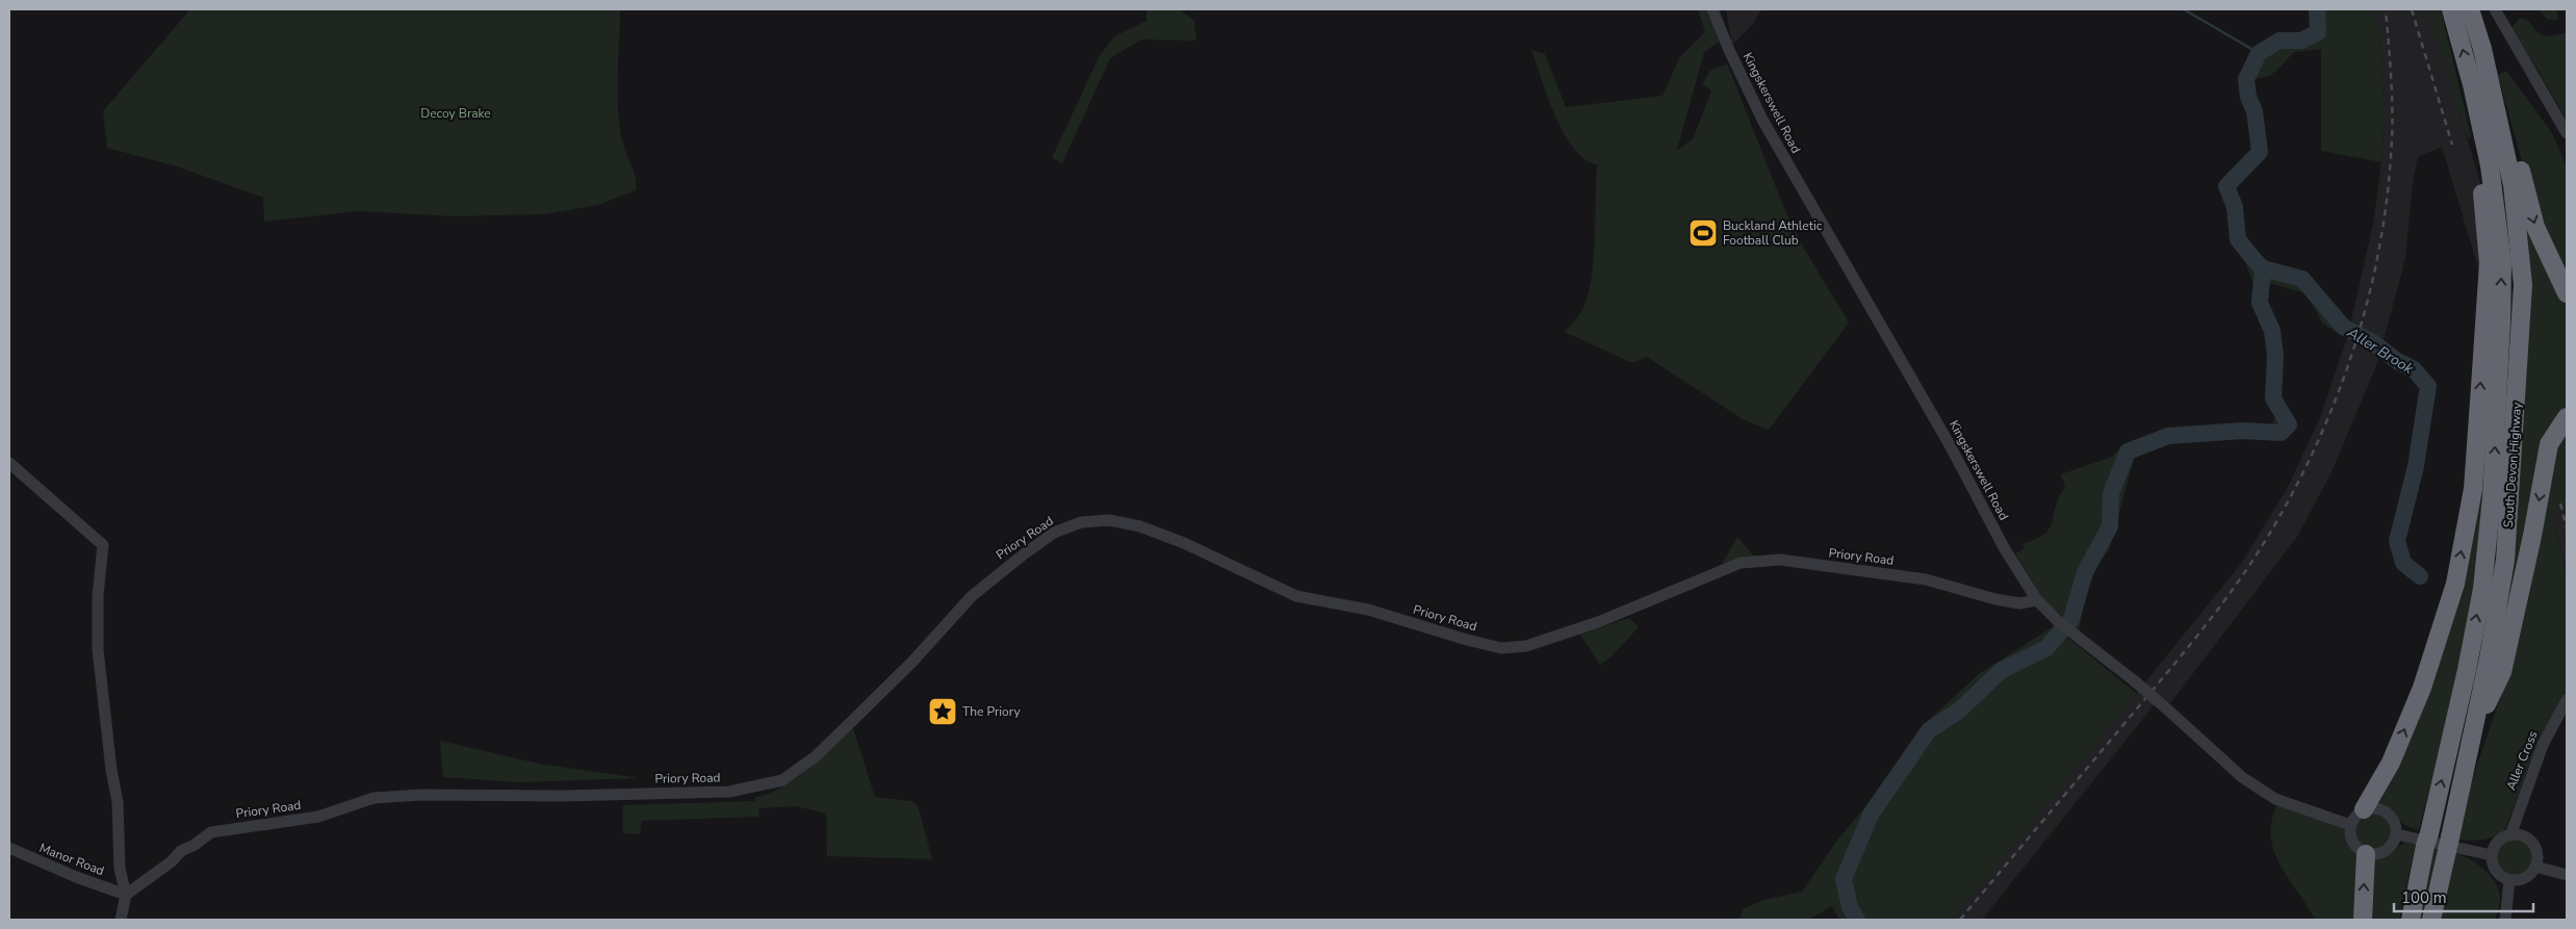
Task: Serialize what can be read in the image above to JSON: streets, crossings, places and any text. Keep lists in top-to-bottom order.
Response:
{
  "streets": {
    "highway": ["South Devon Highway"],
    "street": [
      "Kingskerswell Road",
      "Priory Road",
      "Aller Cross",
      "Manor Road"
    ]
  },
  "crossings": [
    ["Kingskerswell Road", "Priory Road"],
    ["Priory Road", "Manor Road"]
  ],
  "water": ["Aller Brook"],
  "parks": ["Decoy Brake"],
  "places": {
    "sports": ["Buckland Athletic Football Club"],
    "place": ["The Priory"]
  },
  "scale_bar": "100 m"
}
